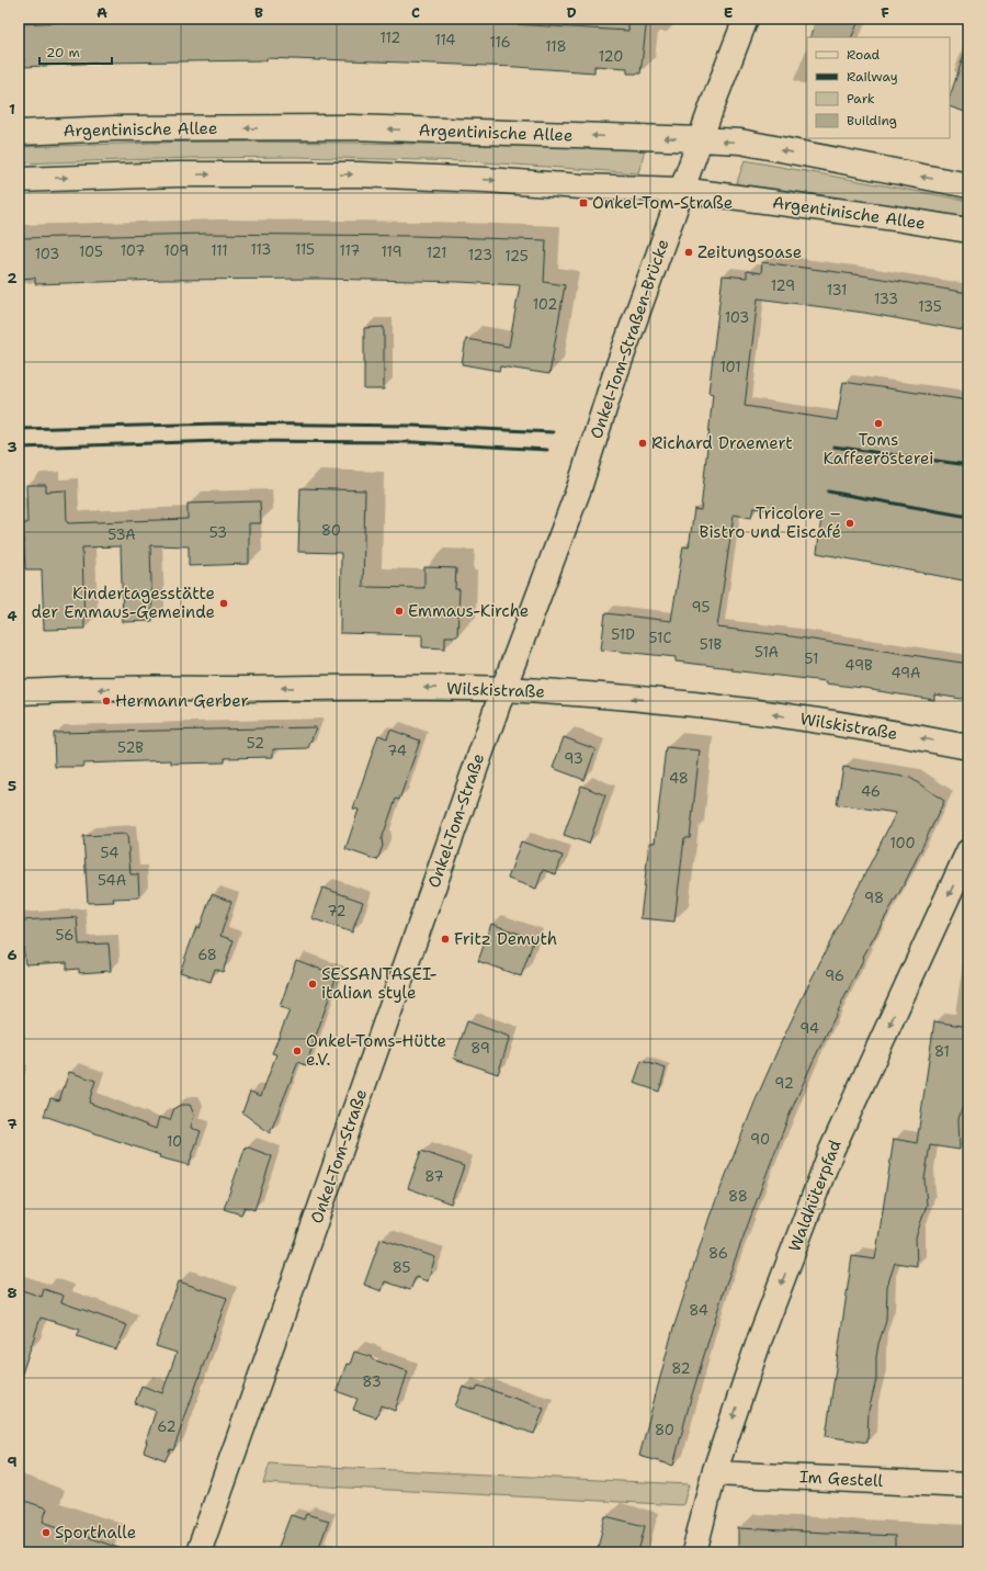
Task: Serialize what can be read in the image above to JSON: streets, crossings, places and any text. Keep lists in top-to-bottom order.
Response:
{
  "streets": {
    "main road": [
      "Argentinische Allee",
      "Onkel-Tom-Straßen-Brücke",
      "Wilskistraße",
      "Onkel-Tom-Straße",
      "Waldhüterpfad",
      "Im Gestell"
    ]
  },
  "crossings": [
    ["Argentinische Allee", "Onkel-Tom-Straßen-Brücke"],
    ["Onkel-Tom-Straßen-Brücke", "Onkel-Tom-Straße"],
    ["Wilskistraße", "Onkel-Tom-Straße"],
    ["Waldhüterpfad", "Im Gestell"]
  ],
  "one_way": ["Wilskistraße", "Waldhüterpfad"],
  "places": {
    "transit": ["Onkel-Tom-Straße"],
    "other": [
      "Zeitungsoase",
      "Toms Kaffeerösterei",
      "Richard Draemert",
      "Tricolore – Bistro und Eiscafé",
      "Kindertagesstätte der Emmaus-Gemeinde",
      "Emmaus-Kirche",
      "Hermann Gerber",
      "Fritz Demuth",
      "SESSANTASEI- italian style",
      "Onkel-Toms-Hütte e.V.",
      "Sporthalle"
    ]
  },
  "house_numbers": [
    "112",
    "114",
    "116",
    "118",
    "120",
    "113",
    "115",
    "107",
    "109",
    "111",
    "117",
    "105",
    "119",
    "121",
    "103",
    "123",
    "125",
    "129",
    "131",
    "133",
    "102",
    "135",
    "103",
    "101",
    "80",
    "53",
    "53A",
    "95",
    "51D",
    "51C",
    "51B",
    "51A",
    "51",
    "49B",
    "49A",
    "52",
    "52B",
    "74",
    "93",
    "48",
    "46",
    "100",
    "54",
    "54A",
    "98",
    "72",
    "56",
    "68",
    "96",
    "94",
    "89",
    "81",
    "92",
    "90",
    "10",
    "87",
    "88",
    "86",
    "85",
    "84",
    "82",
    "83",
    "62",
    "80"
  ],
  "legend": [
    "Road",
    "Railway",
    "Park",
    "Building"
  ],
  "scale_bar": "20 m",
  "grid": {
    "columns": [
      "A",
      "B",
      "C",
      "D",
      "E",
      "F"
    ],
    "rows": [
      "1",
      "2",
      "3",
      "4",
      "5",
      "6",
      "7",
      "8",
      "9"
    ]
  }
}
